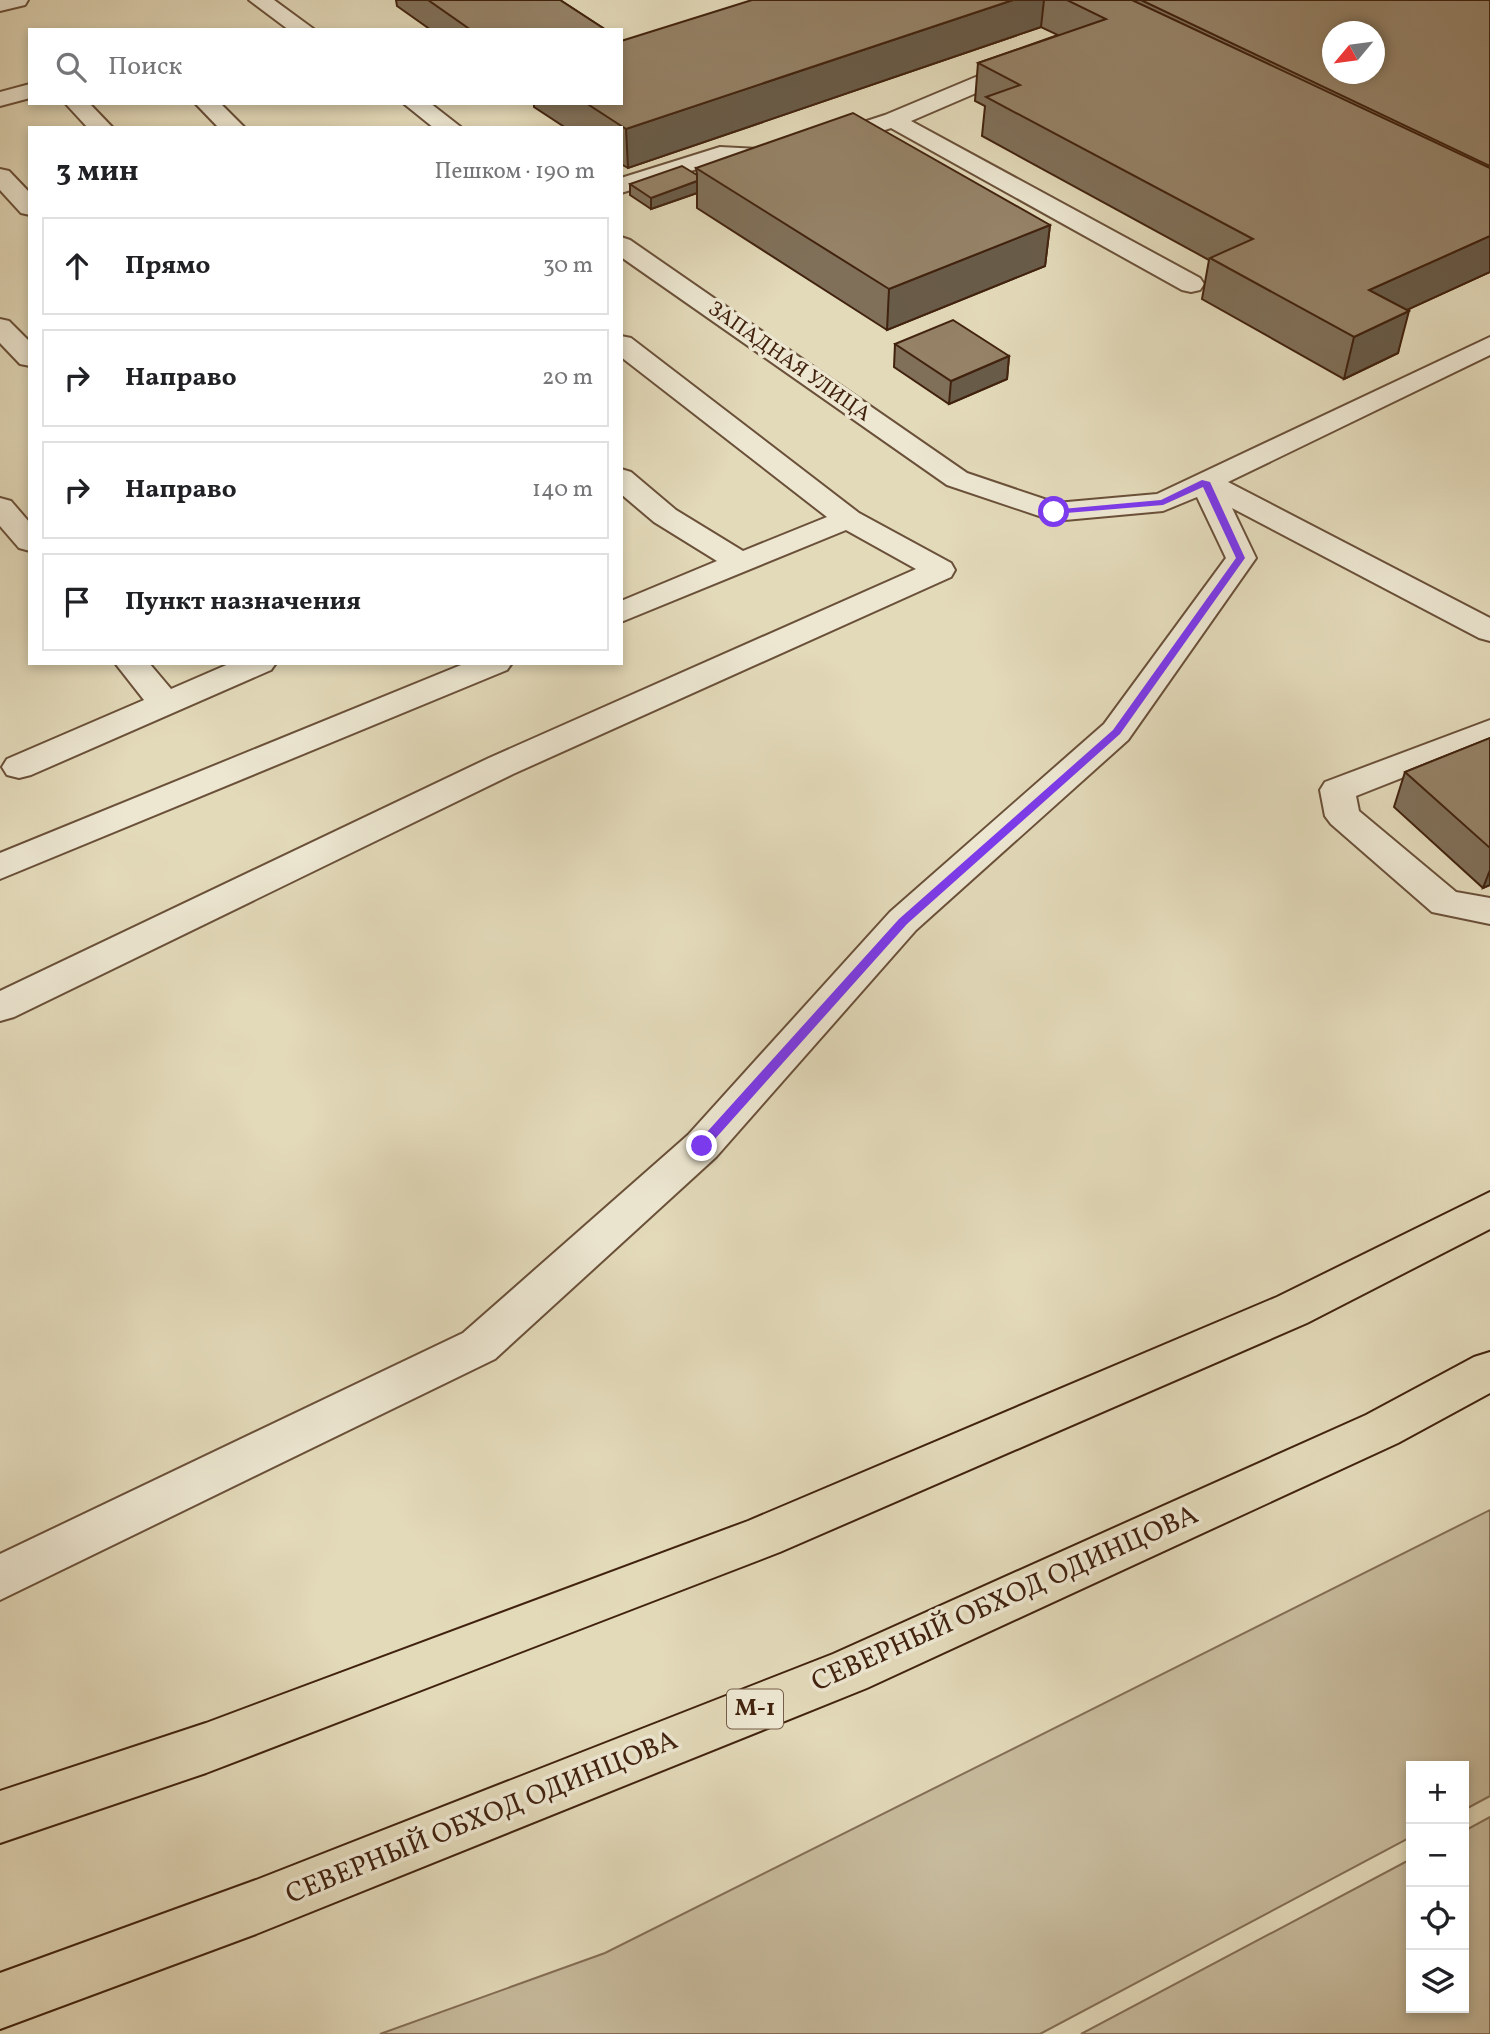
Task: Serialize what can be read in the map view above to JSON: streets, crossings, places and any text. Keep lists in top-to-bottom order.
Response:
{
  "streets": {
    "highway": ["СЕВЕРНЫЙ ОБХОД ОДИНЦОВА", "М-1"],
    "street": ["ЗАПАДНАЯ УЛИЦА"]
  },
  "north": "bottom left",
  "page": {
    "search": "Поиск",
    "heading": ["3 мин", "Пешком · 190 m"],
    "list": [
      ["Прямо", "30 m"],
      ["Направо", "20 m"],
      ["Направо", "140 m"],
      "Пункт назначения"
    ],
    "map_buttons": ["+", "−"]
  }
}
